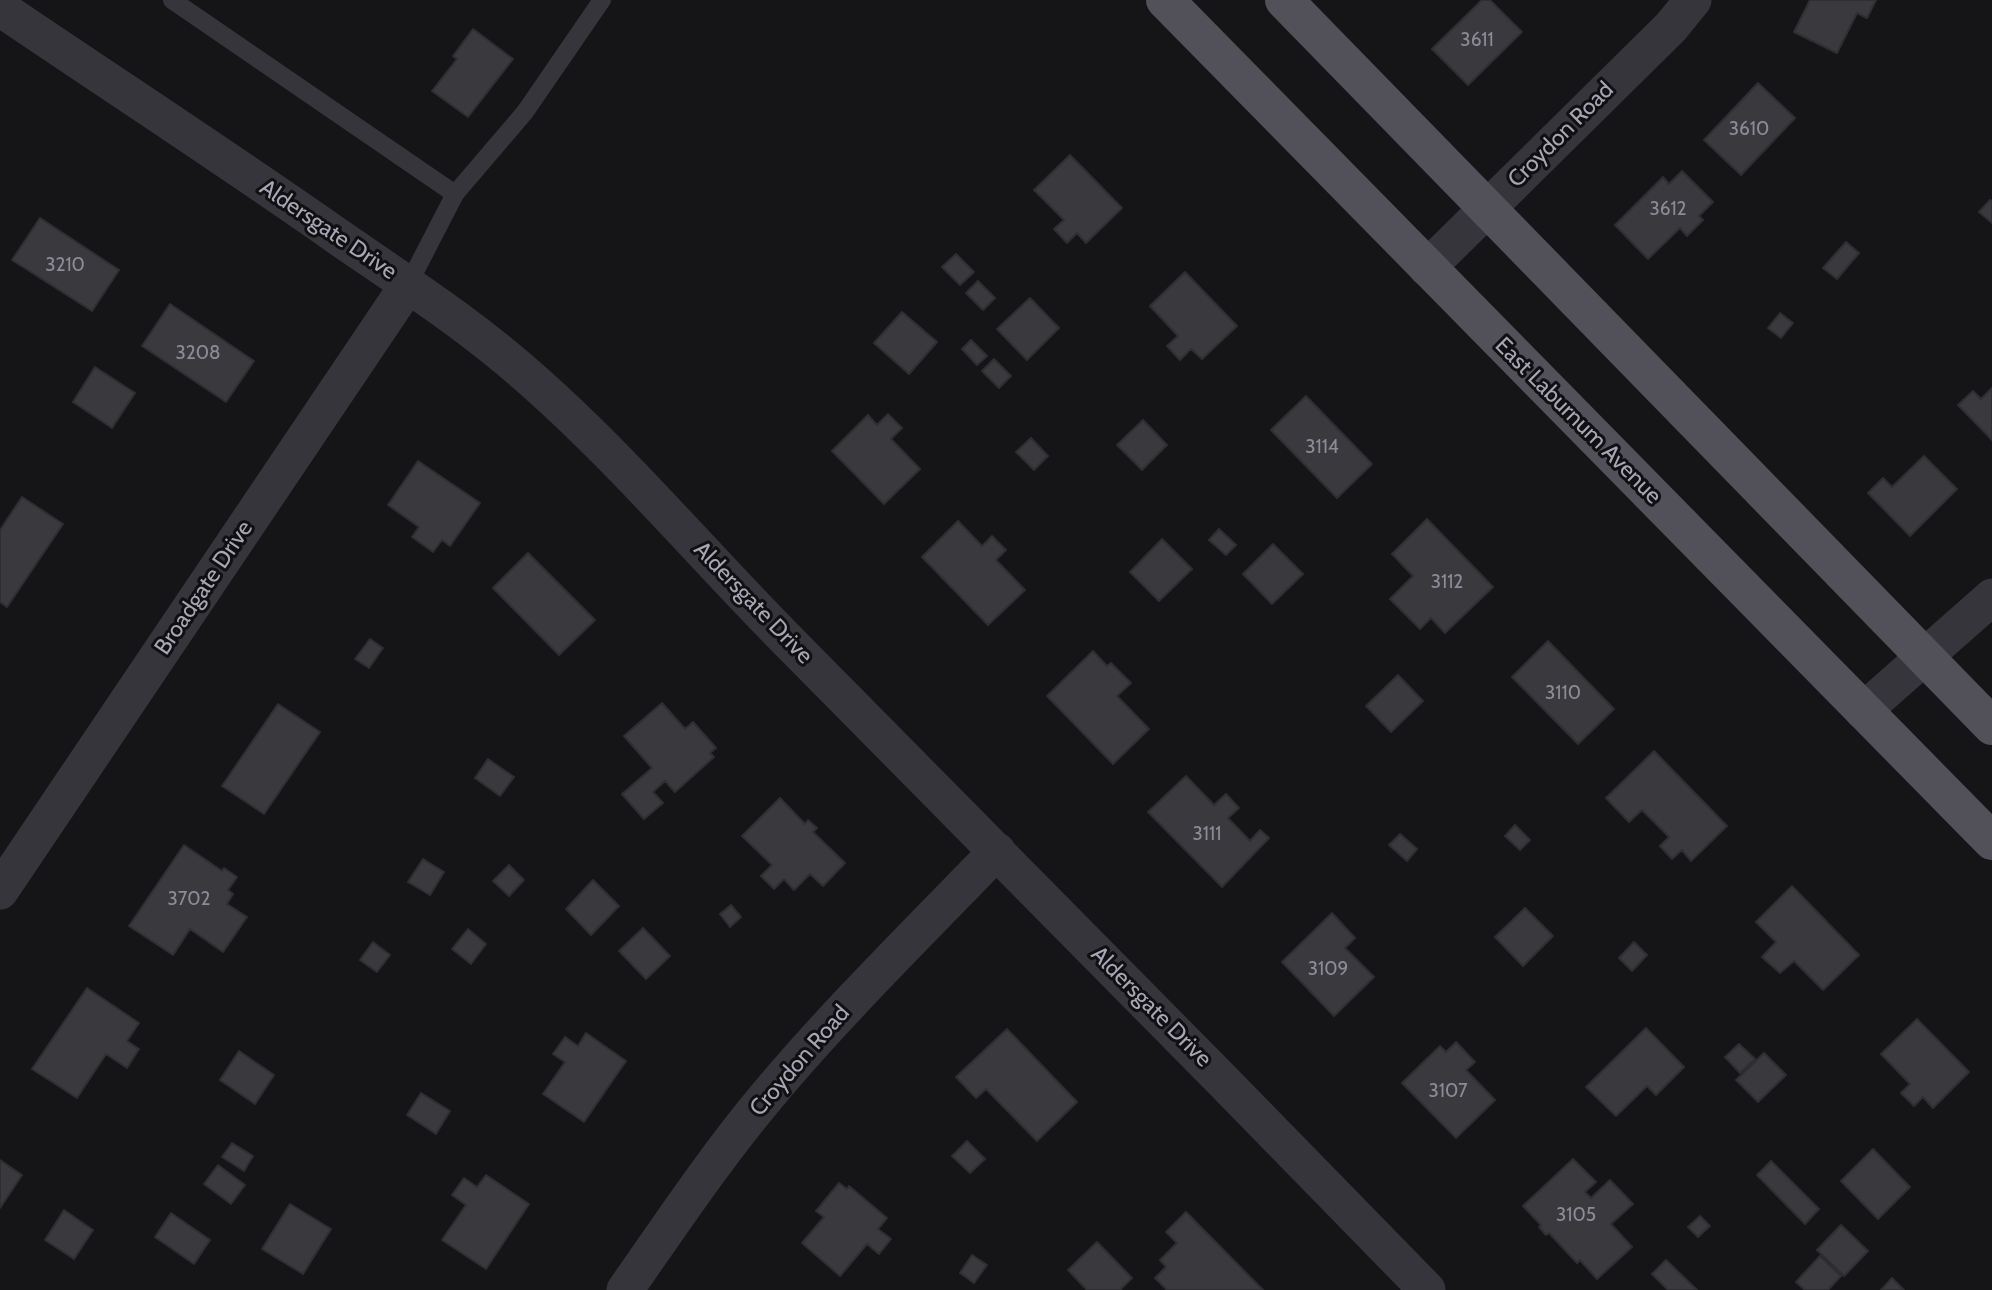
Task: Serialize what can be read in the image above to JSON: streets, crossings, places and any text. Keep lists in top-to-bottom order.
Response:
{
  "streets": {
    "main road": ["East Laburnum Avenue"],
    "street": ["Croydon Road", "Aldersgate Drive", "Broadgate Drive"]
  },
  "crossings": [
    ["Croydon Road", "Aldersgate Drive"],
    ["Croydon Road", "East Laburnum Avenue"],
    ["Aldersgate Drive", "Broadgate Drive"]
  ],
  "house_numbers": [
    "3611",
    "3610",
    "3612",
    "3210",
    "3208",
    "3114",
    "3112",
    "3110",
    "3111",
    "3702",
    "3109",
    "3107",
    "3105"
  ]
}
